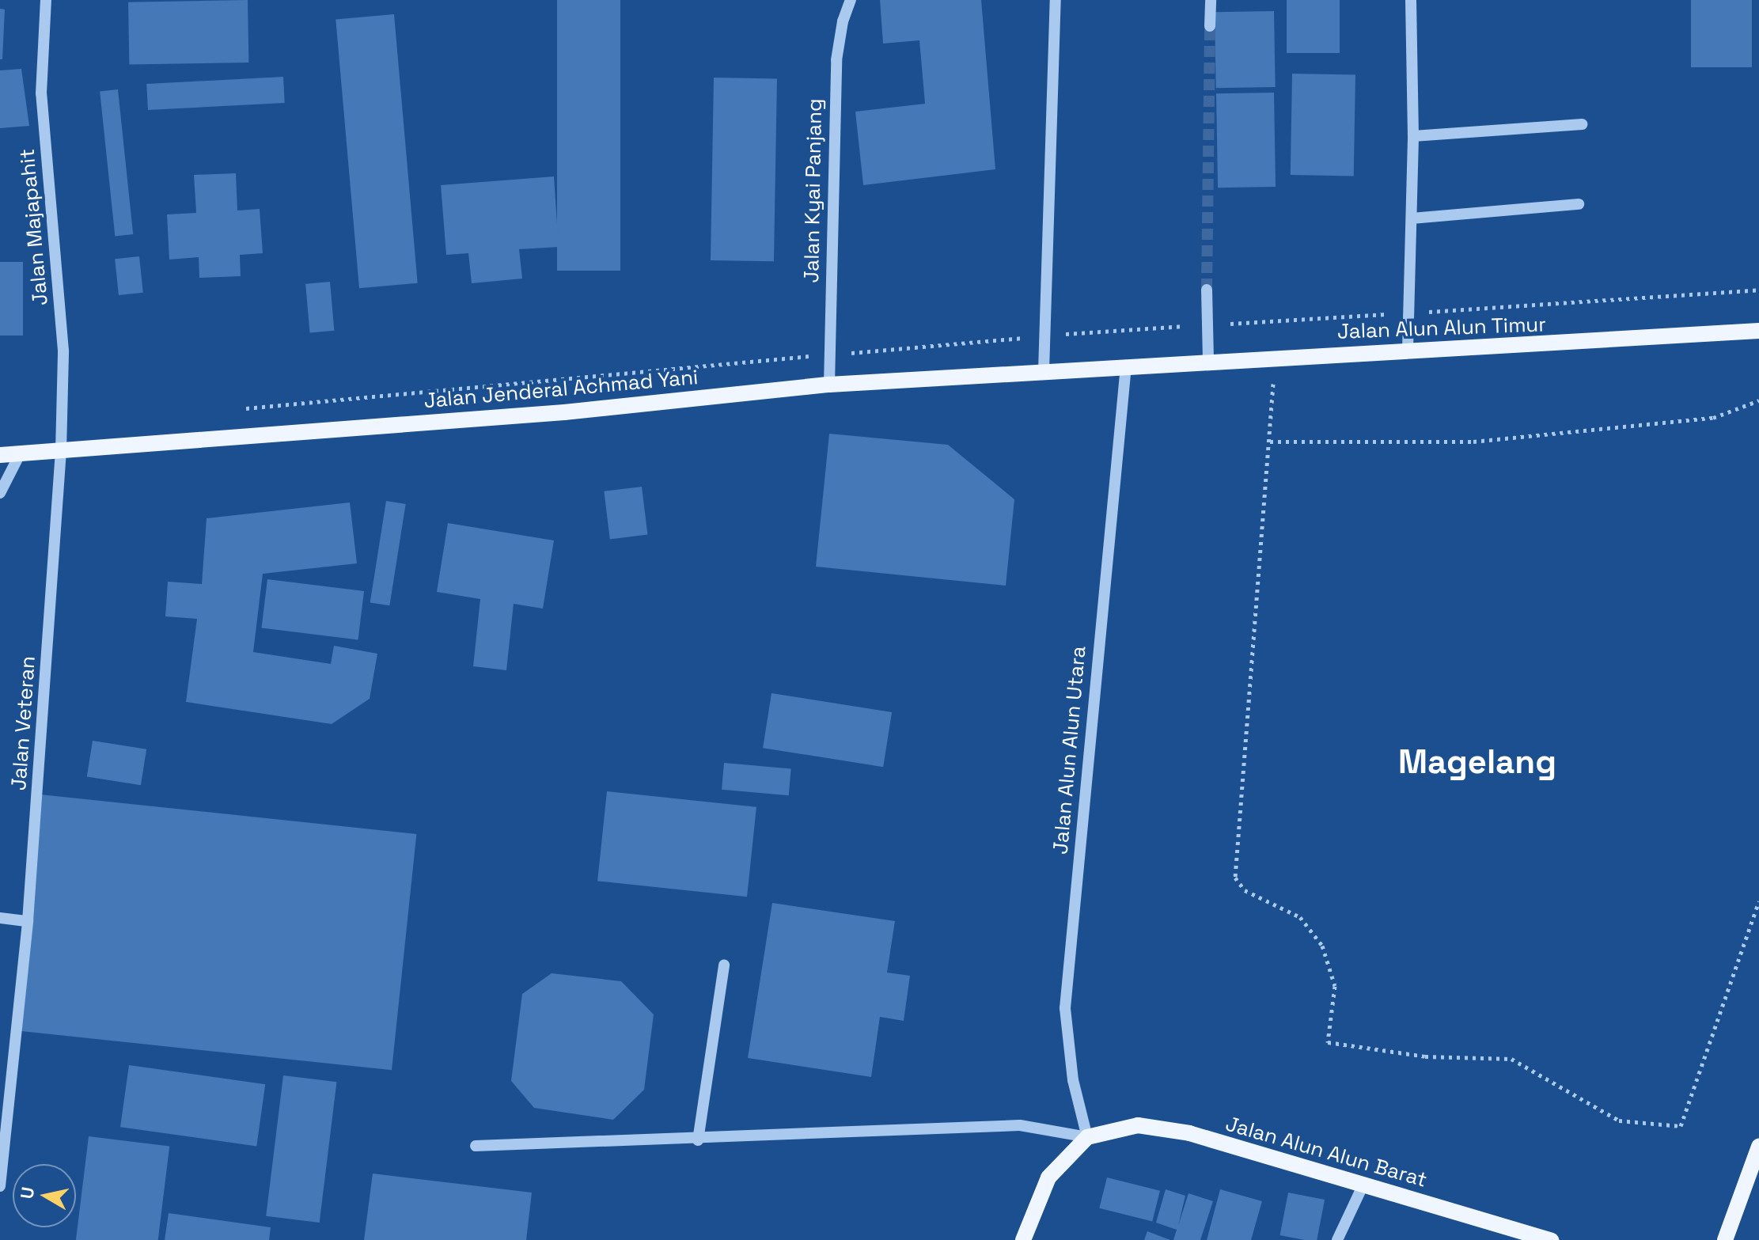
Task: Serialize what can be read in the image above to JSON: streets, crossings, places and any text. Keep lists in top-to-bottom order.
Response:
{
  "streets": {
    "main road": ["Jalan Alun Alun Timur", "Jalan Jenderal Achmad Yani", "Jalan Alun Alun Barat"],
    "street": [
      "Jalan Kyai Panjang",
      "Jalan Majapahit",
      "Jalan Veteran",
      "Jalan Alun Alun Utara"
    ]
  },
  "crossings": [
    ["Jalan Kyai Panjang", "Jalan Jenderal Achmad Yani"],
    ["Jalan Majapahit", "Jalan Jenderal Achmad Yani"],
    ["Jalan Majapahit", "Jalan Veteran"],
    ["Jalan Alun Alun Timur", "Jalan Jenderal Achmad Yani"],
    ["Jalan Alun Alun Timur", "Jalan Alun Alun Utara"],
    ["Jalan Jenderal Achmad Yani", "Jalan Veteran"],
    ["Jalan Jenderal Achmad Yani", "Jalan Alun Alun Utara"],
    ["Jalan Alun Alun Utara", "Jalan Alun Alun Barat"]
  ],
  "districts": ["Magelang"],
  "north": "left"
}
